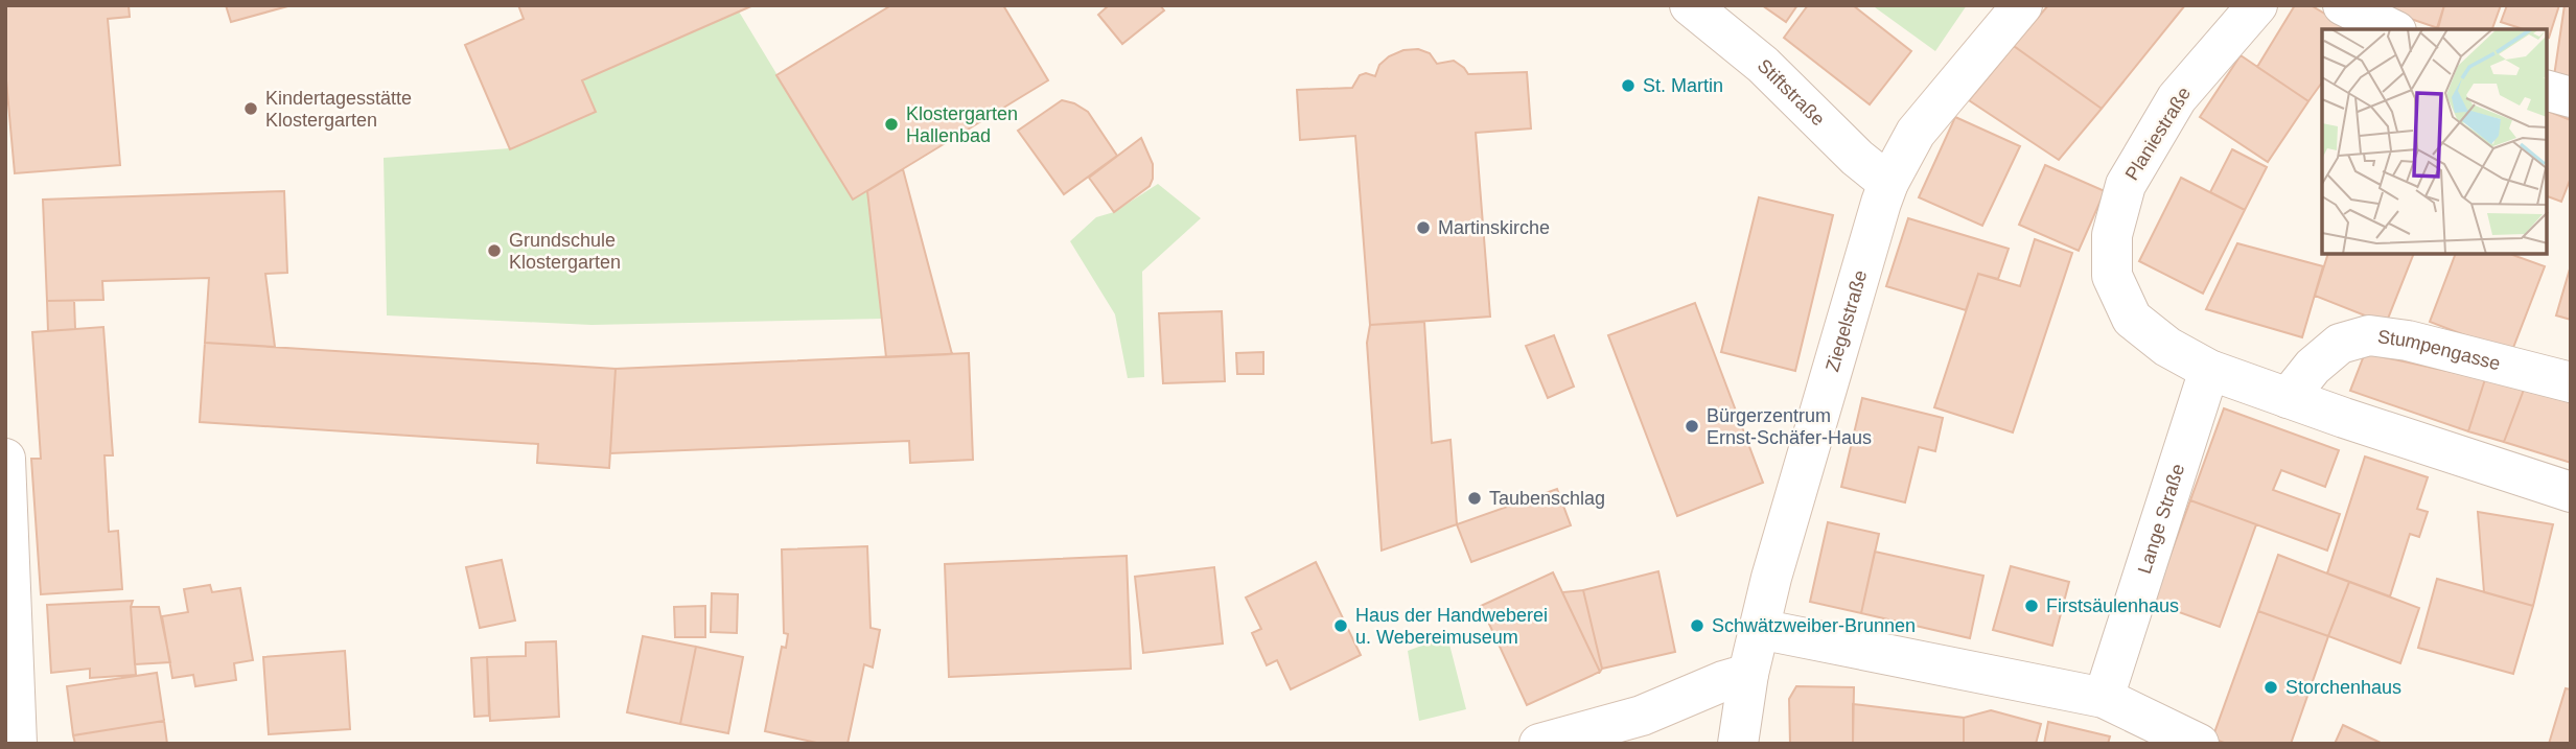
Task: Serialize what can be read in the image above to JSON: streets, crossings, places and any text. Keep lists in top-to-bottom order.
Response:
{
  "streets": {
    "street": [
      "Stiftstraße",
      "Planiestraße",
      "Ziegelstraße",
      "Stumpengasse",
      "Lange Straße"
    ]
  },
  "crossings": [
    ["Stiftstraße", "Ziegelstraße"],
    ["Planiestraße", "Lange Straße"]
  ],
  "places": [
    "St. Martin",
    "Kindertagesstätte Klostergarten",
    "Klostergarten Hallenbad",
    "Martinskirche",
    "Grundschule Klostergarten",
    "Bürgerzentrum Ernst-Schäfer-Haus",
    "Taubenschlag",
    "Firstsäulenhaus",
    "Haus der Handweberei u. Webereimuseum",
    "Schwätzweiber-Brunnen",
    "Storchenhaus"
  ]
}
